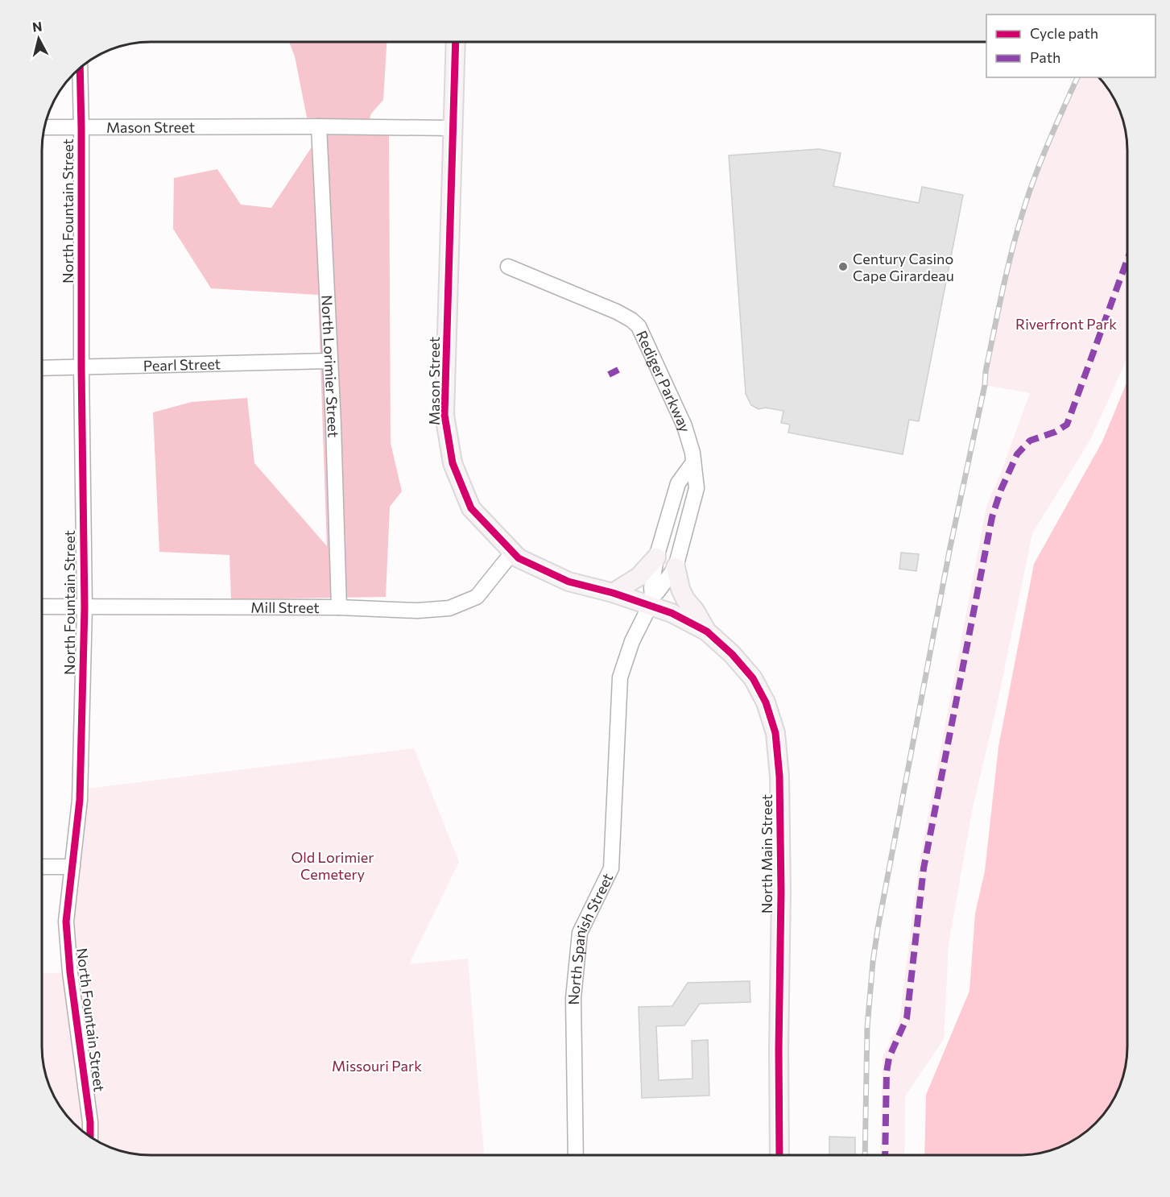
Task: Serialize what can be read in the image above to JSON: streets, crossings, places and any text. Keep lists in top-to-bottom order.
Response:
{
  "streets": {
    "main road": ["Mason Street", "North Main Street"],
    "street": [
      "North Fountain Street",
      "Pearl Street",
      "North Lorimier Street",
      "Rediger Parkway",
      "Mill Street",
      "North Spanish Street"
    ]
  },
  "crossings": [
    ["Mason Street", "North Fountain Street"],
    ["Mason Street", "North Lorimier Street"],
    ["Mason Street", "Rediger Parkway"],
    ["Mason Street", "Mill Street"],
    ["Mason Street", "North Main Street"],
    ["Mason Street", "North Spanish Street"],
    ["North Fountain Street", "Pearl Street"],
    ["North Fountain Street", "Mill Street"],
    ["Pearl Street", "North Lorimier Street"],
    ["North Lorimier Street", "Mill Street"],
    ["Rediger Parkway", "North Main Street"],
    ["Rediger Parkway", "North Spanish Street"],
    ["North Main Street", "North Spanish Street"]
  ],
  "parks": ["Riverfront Park", "Old Lorimier Cemetery", "Missouri Park"],
  "places": ["Century Casino Cape Girardeau"],
  "legend": ["Cycle path", "Path"],
  "north": "top"
}
